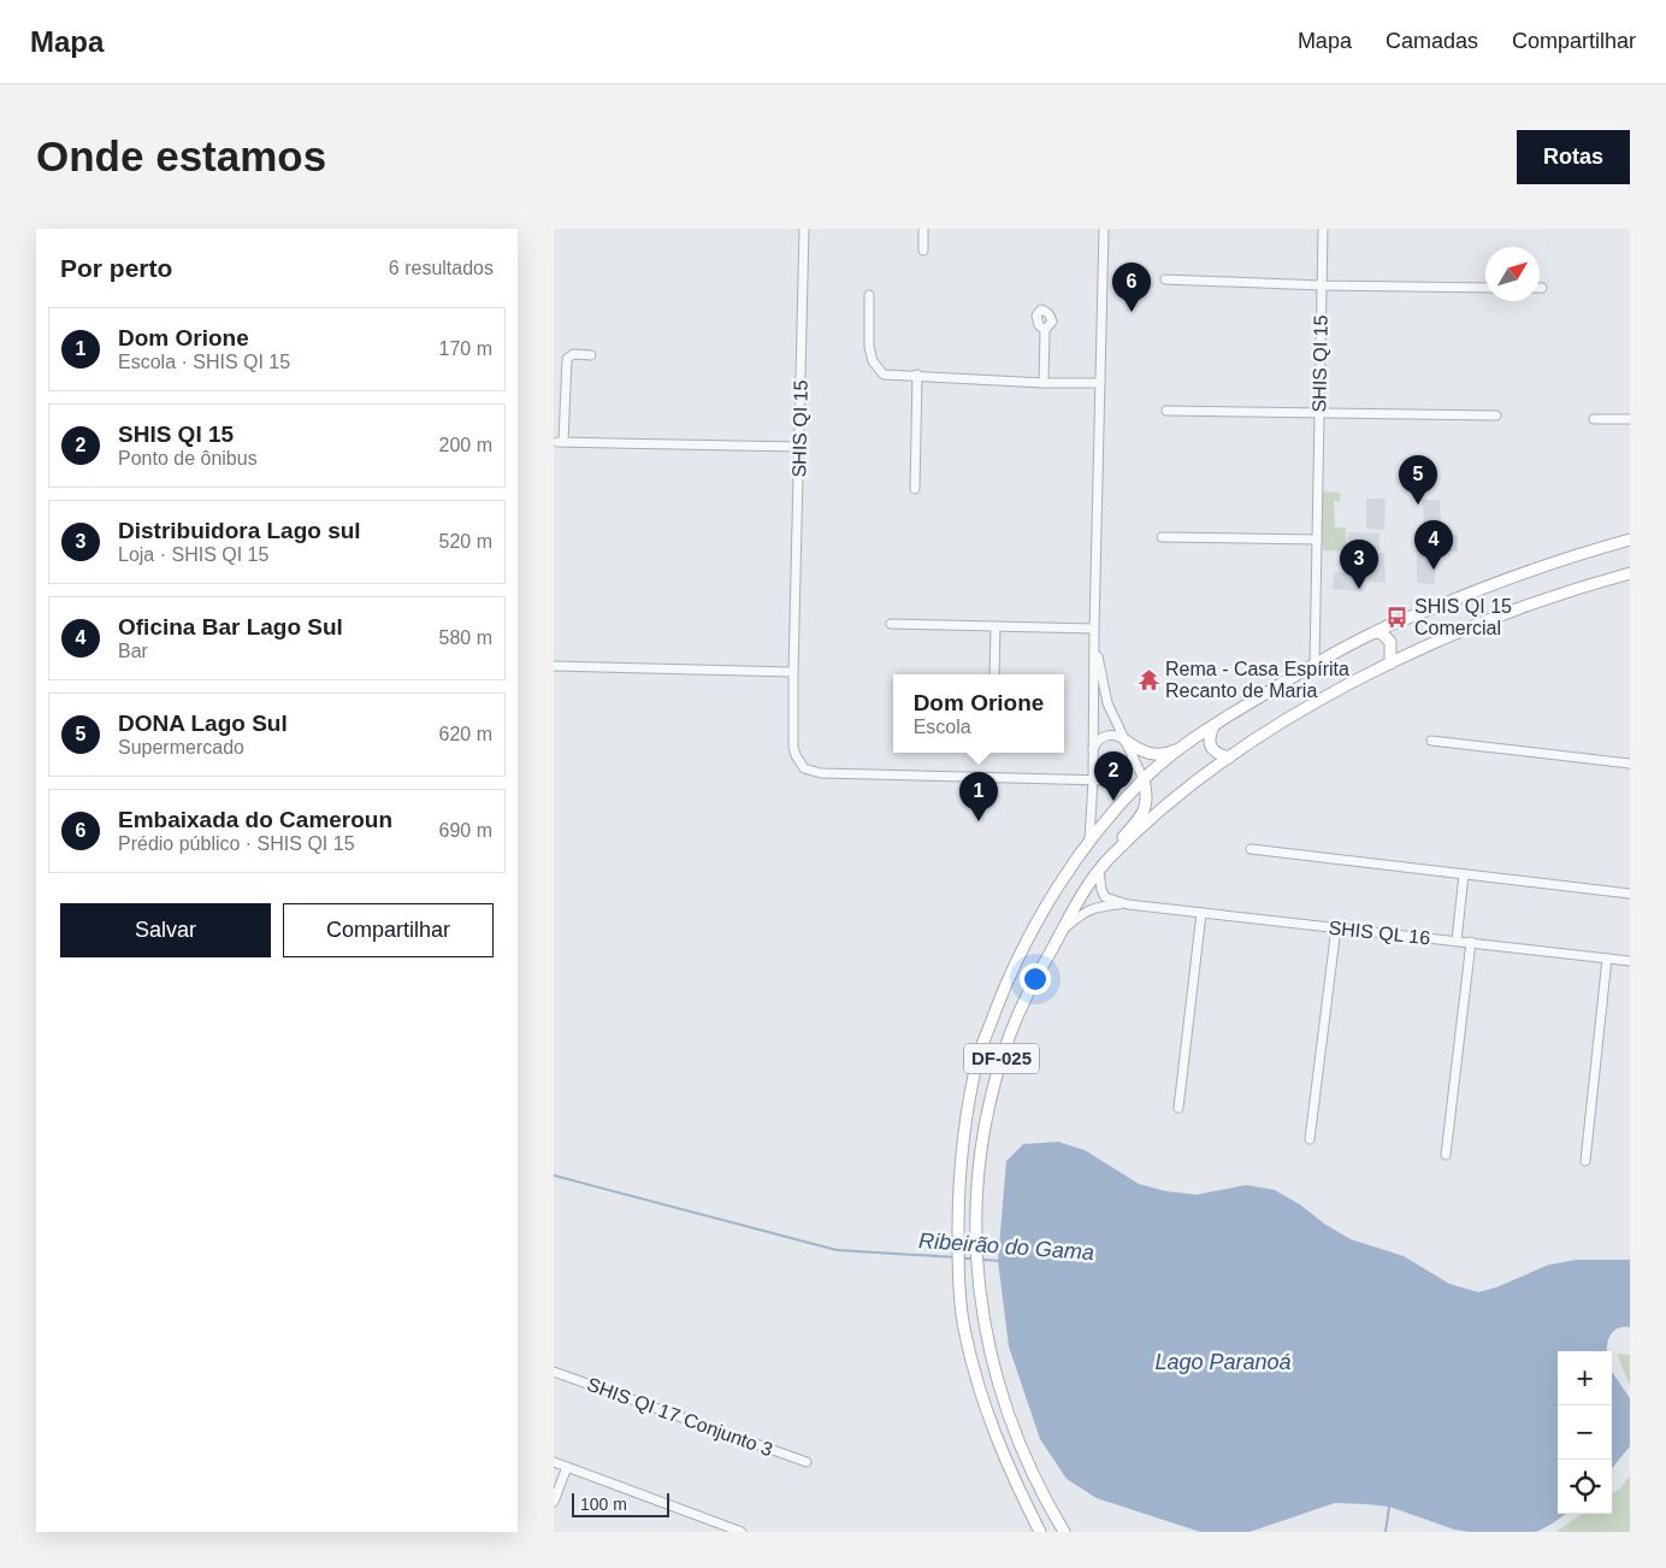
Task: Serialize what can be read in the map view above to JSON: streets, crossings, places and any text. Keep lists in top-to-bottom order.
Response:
{
  "streets": {
    "main road": ["DF-025"],
    "street": ["SHIS QI 15", "SHIS QL 16", "SHIS QI 17 Conjunto 3"]
  },
  "crossings": [
    ["SHIS QI 15", "DF-025"],
    ["SHIS QL 16", "DF-025"]
  ],
  "water": ["Ribeirão do Gama", "Lago Paranoá"],
  "places": {
    "bus stop": ["SHIS QI 15 Comercial"],
    "temple": ["Rema - Casa Espírita Recanto de Maria"]
  },
  "scale_bar": "100 m",
  "north": "top right",
  "page": {
    "header": "Mapa",
    "nav": ["Mapa", "Camadas", "Compartilhar"],
    "buttons": [
      "Rotas",
      ["Salvar", "Compartilhar"]
    ],
    "title": "Onde estamos",
    "heading": ["Por perto", "6 resultados"],
    "pins": [
      "6",
      "5",
      "4",
      "3",
      "2",
      "1"
    ],
    "list": [
      {
        "mark": "1",
        "name": "Dom Orione",
        "note": "Escola · SHIS QI 15",
        "value": "170 m"
      },
      {
        "mark": "2",
        "name": "SHIS QI 15",
        "note": "Ponto de ônibus",
        "value": "200 m"
      },
      {
        "mark": "3",
        "name": "Distribuidora Lago sul",
        "note": "Loja · SHIS QI 15",
        "value": "520 m"
      },
      {
        "mark": "4",
        "name": "Oficina Bar Lago Sul",
        "note": "Bar",
        "value": "580 m"
      },
      {
        "mark": "5",
        "name": "DONA Lago Sul",
        "note": "Supermercado",
        "value": "620 m"
      },
      {
        "mark": "6",
        "name": "Embaixada do Cameroun",
        "note": "Prédio público · SHIS QI 15",
        "value": "690 m"
      }
    ],
    "popup": ["Dom Orione", "Escola"],
    "map_buttons": ["+", "−"],
    "scale": "100 m"
  }
}
